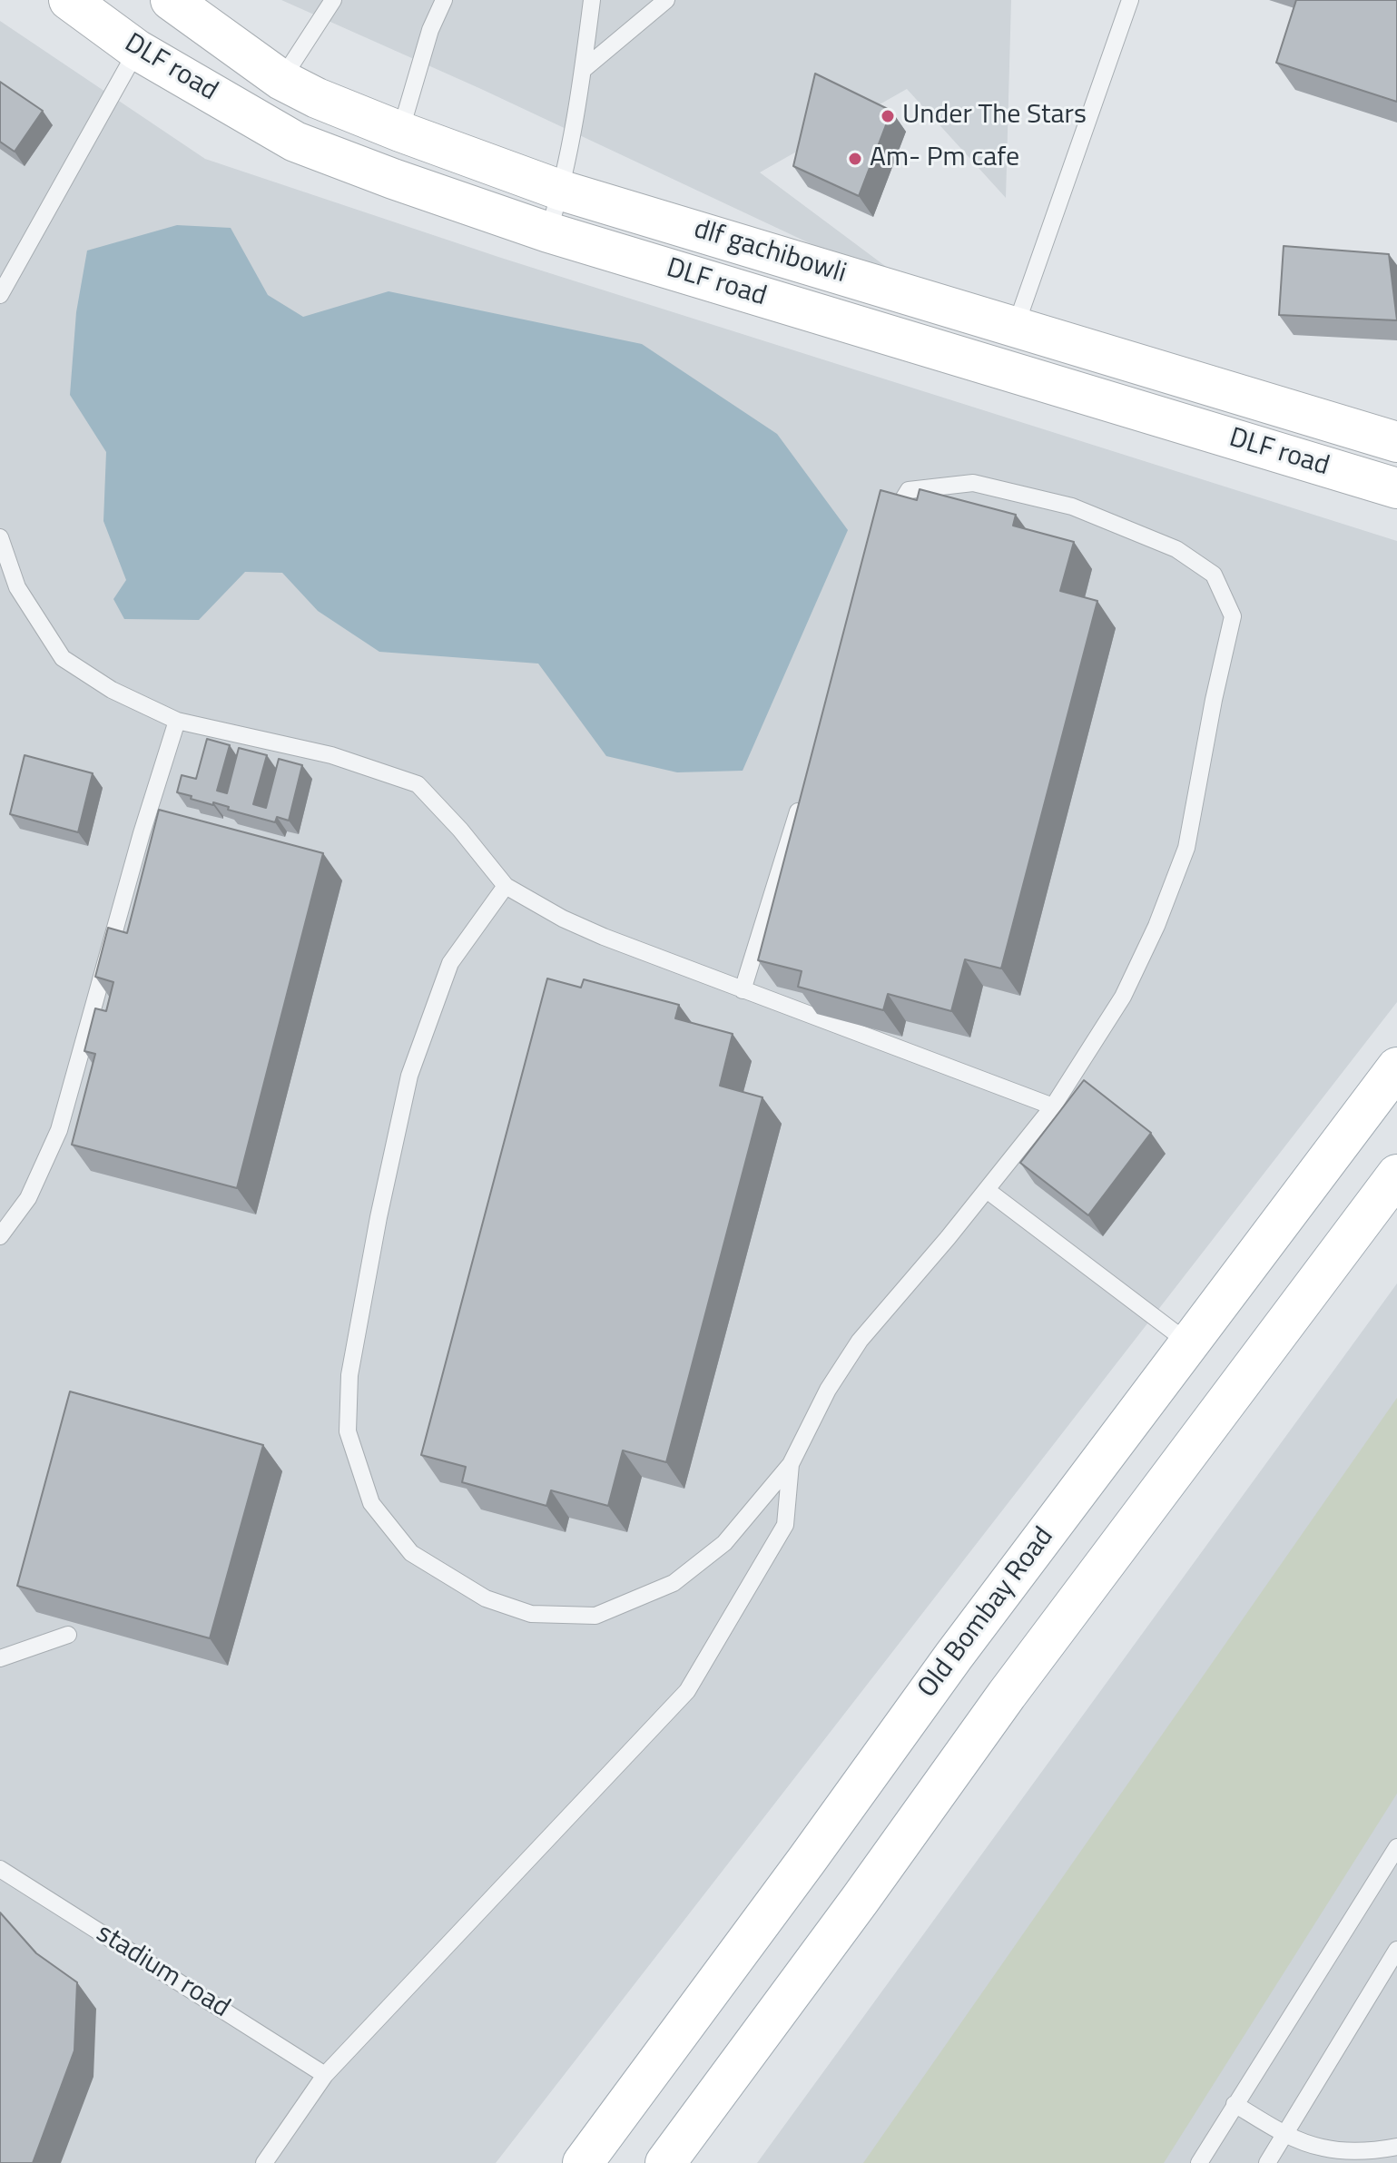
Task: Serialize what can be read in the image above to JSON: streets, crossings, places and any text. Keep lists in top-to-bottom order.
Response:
{
  "streets": {
    "main road": ["DLF road", "dlf gachibowli", "Old Bombay Road"],
    "lane": ["stadium road"]
  },
  "places": ["Under The Stars", "Am- Pm cafe"]
}
